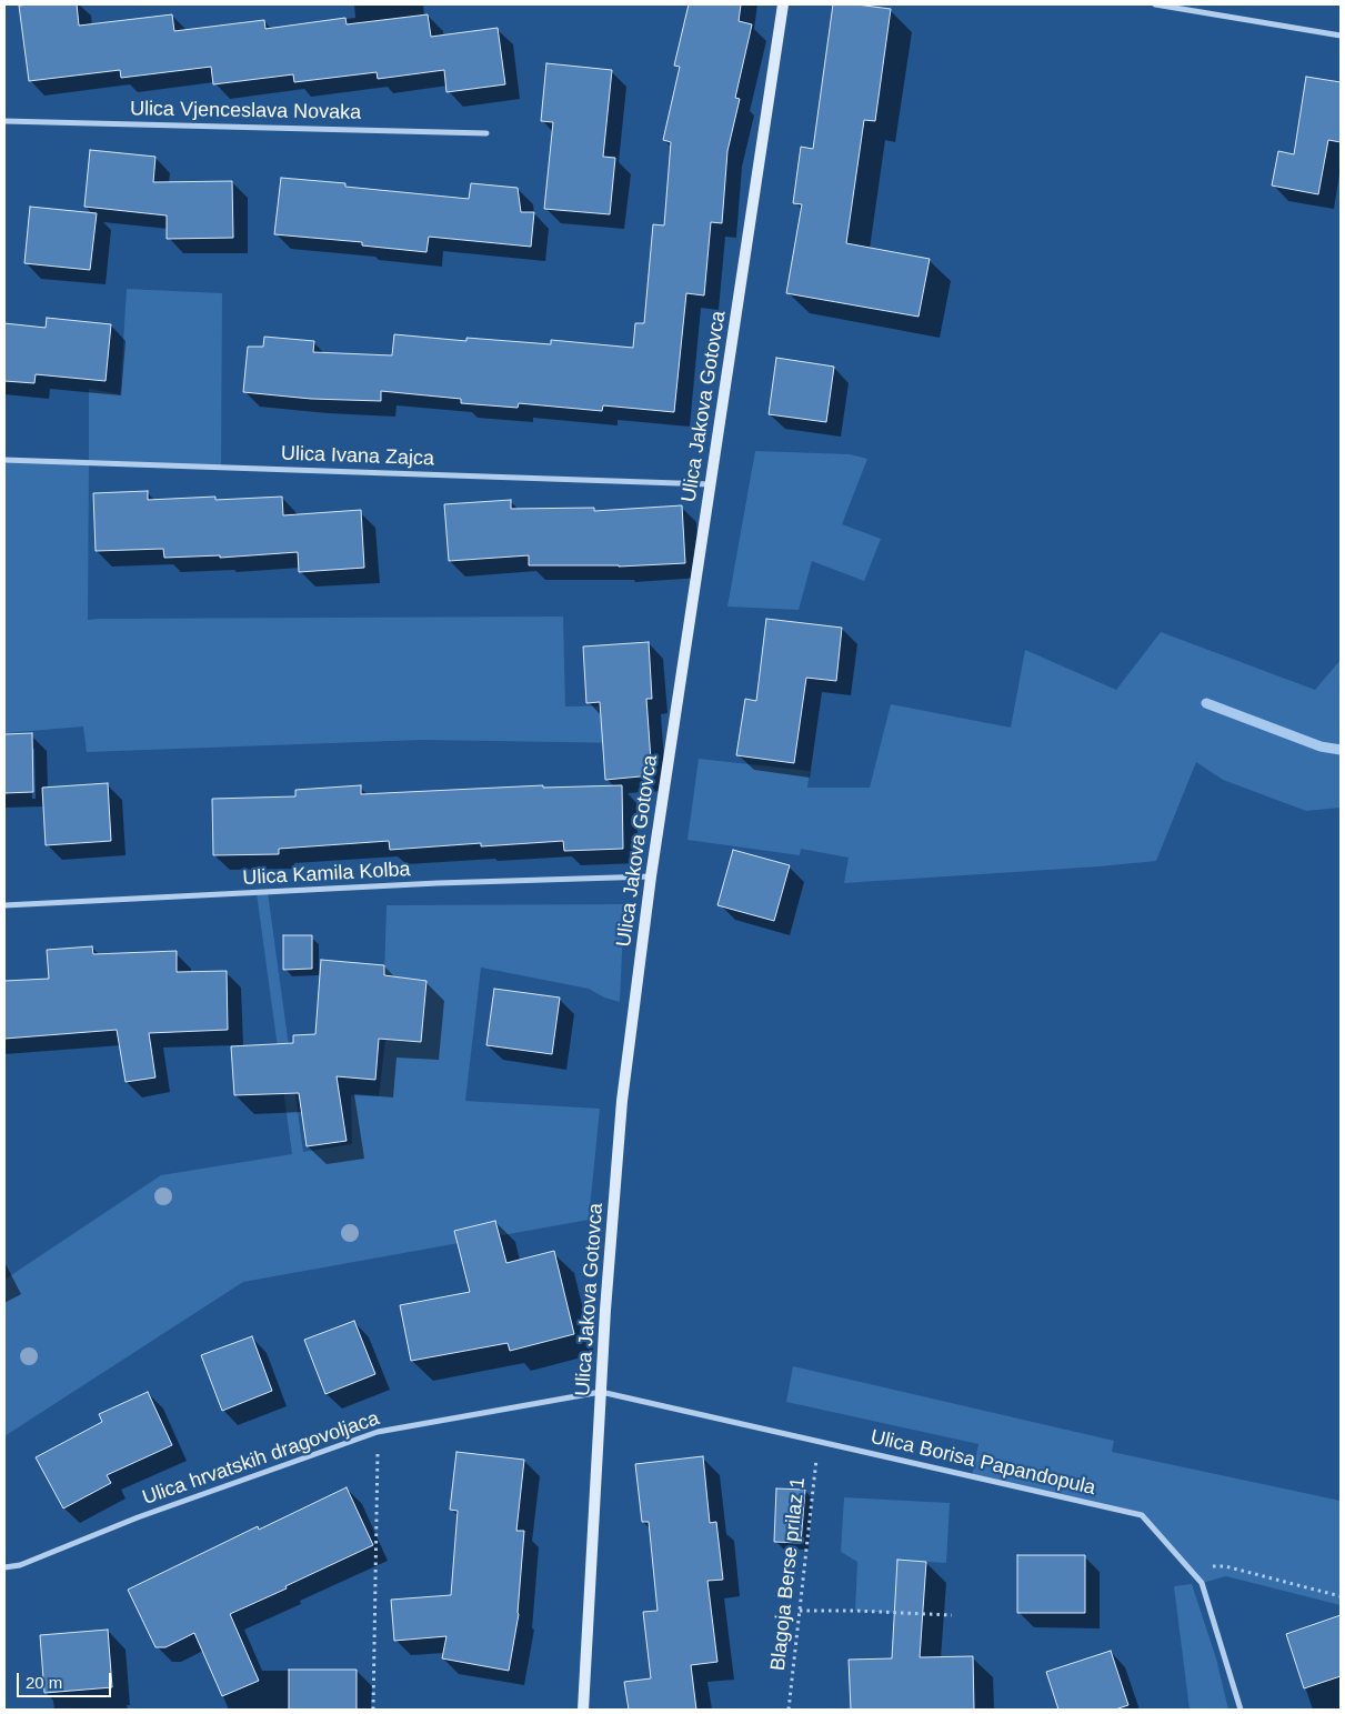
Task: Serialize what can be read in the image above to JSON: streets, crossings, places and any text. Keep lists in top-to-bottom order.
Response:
{
  "streets": {
    "street": [
      "Ulica Vjenceslava Novaka",
      "Ulica Jakova Gotovca",
      "Ulica Ivana Zajca",
      "Ulica Kamila Kolba",
      "Ulica hrvatskih dragovoljaca",
      "Ulica Borisa Papandopula"
    ],
    "path": ["Blagoja Berse prilaz 1"]
  },
  "crossings": [
    ["Ulica Jakova Gotovca", "Ulica Ivana Zajca"],
    ["Ulica Jakova Gotovca", "Ulica Kamila Kolba"],
    ["Ulica Jakova Gotovca", "Ulica hrvatskih dragovoljaca"],
    ["Ulica Jakova Gotovca", "Ulica Borisa Papandopula"],
    ["Ulica hrvatskih dragovoljaca", "Ulica Borisa Papandopula"],
    ["Ulica Borisa Papandopula", "Blagoja Berse prilaz 1"]
  ],
  "scale_bar": "20 m"
}
